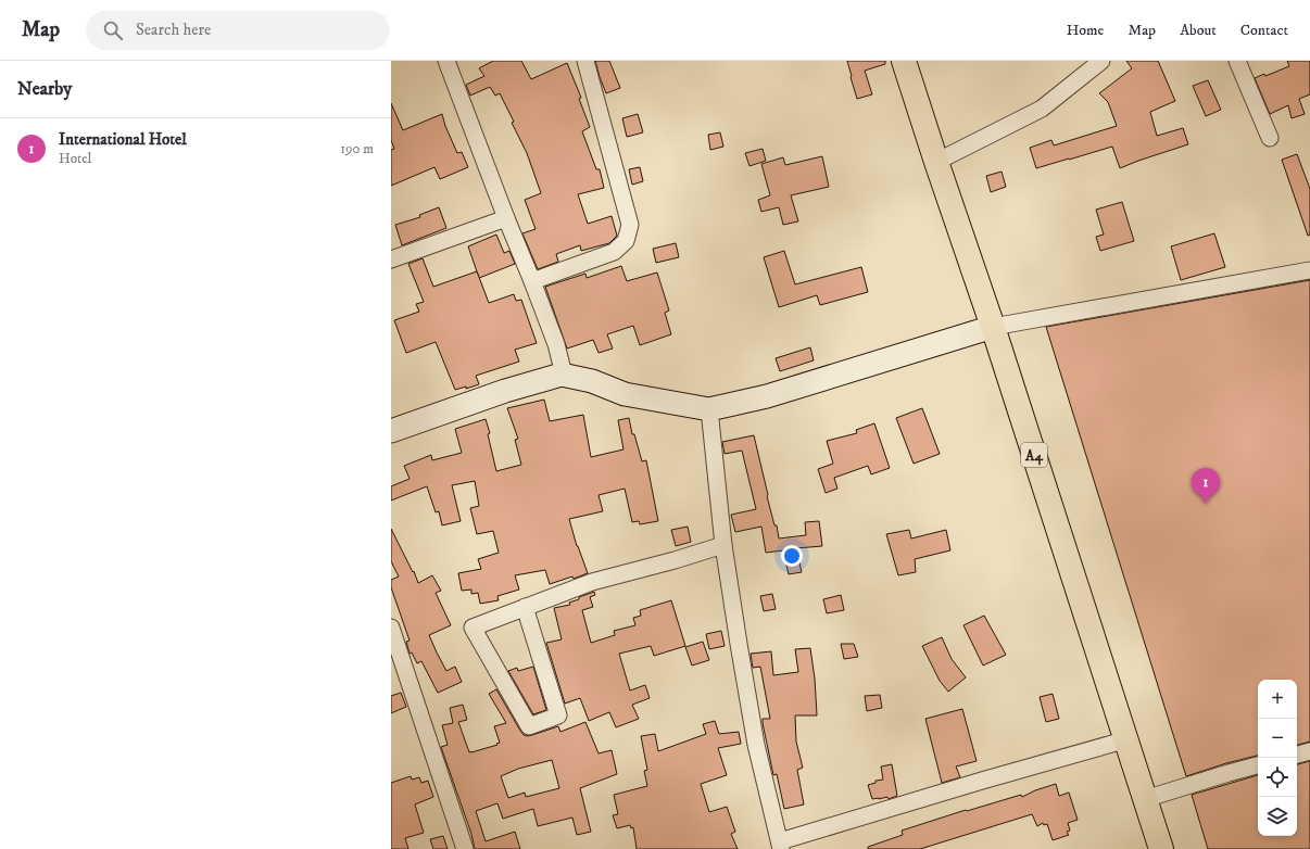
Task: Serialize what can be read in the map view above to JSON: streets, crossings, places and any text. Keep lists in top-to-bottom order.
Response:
{
  "streets": {
    "highway": ["A4"]
  },
  "page": {
    "header": "Map",
    "search": "Search here",
    "nav": [
      "Home",
      "Map",
      "About",
      "Contact"
    ],
    "heading": "Nearby",
    "list": [
      {
        "mark": "1",
        "name": "International Hotel",
        "note": "Hotel",
        "value": "190 m"
      }
    ],
    "pins": "1",
    "map_buttons": ["+", "−"]
  }
}
